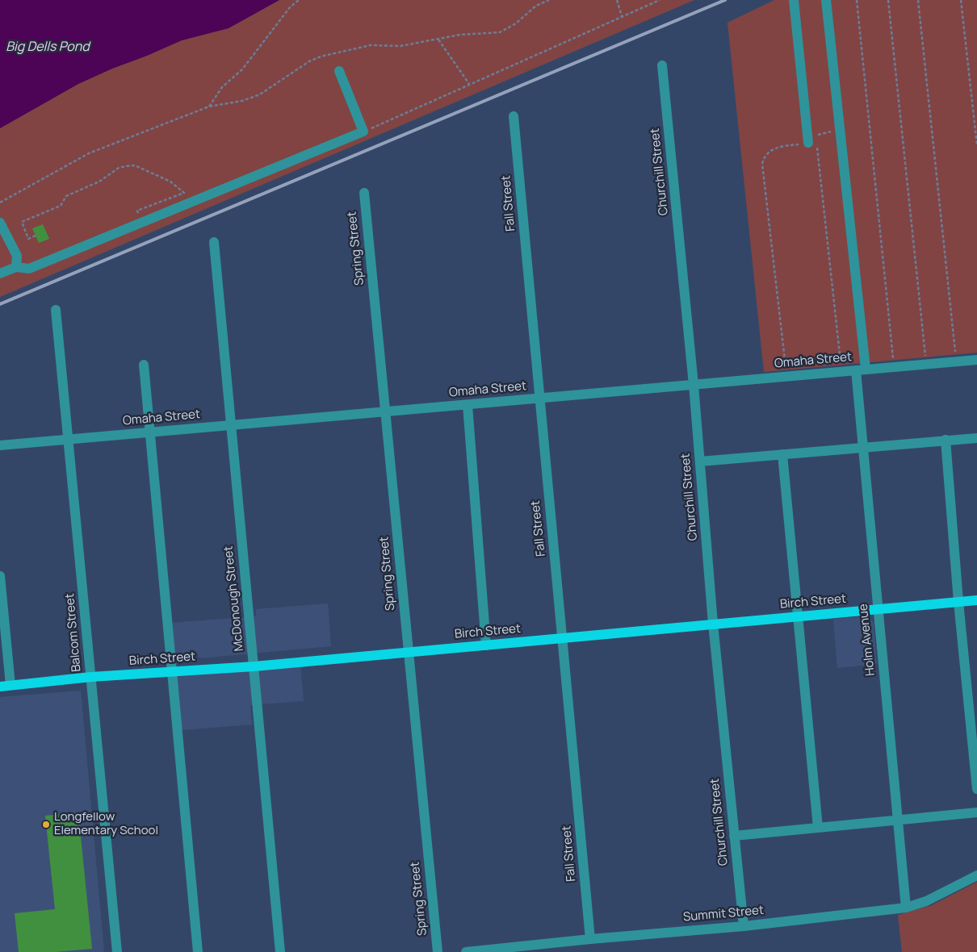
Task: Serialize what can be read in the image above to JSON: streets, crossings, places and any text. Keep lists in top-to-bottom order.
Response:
{
  "streets": {
    "main road": ["Birch Street"],
    "street": [
      "Churchill Street",
      "Fall Street",
      "Spring Street",
      "Omaha Street",
      "McDonough Street",
      "Balcom Street",
      "Holm Avenue",
      "Summit Street"
    ]
  },
  "crossings": [
    ["Churchill Street", "Omaha Street"],
    ["Churchill Street", "Birch Street"],
    ["Churchill Street", "Summit Street"],
    ["Fall Street", "Omaha Street"],
    ["Fall Street", "Birch Street"],
    ["Fall Street", "Summit Street"],
    ["Spring Street", "Omaha Street"],
    ["Spring Street", "Birch Street"],
    ["Omaha Street", "McDonough Street"],
    ["Omaha Street", "Balcom Street"],
    ["Omaha Street", "Holm Avenue"],
    ["McDonough Street", "Birch Street"],
    ["Birch Street", "Balcom Street"],
    ["Birch Street", "Holm Avenue"],
    ["Holm Avenue", "Summit Street"]
  ],
  "water": ["Big Dells Pond"],
  "places": ["Longfellow Elementary School"]
}
